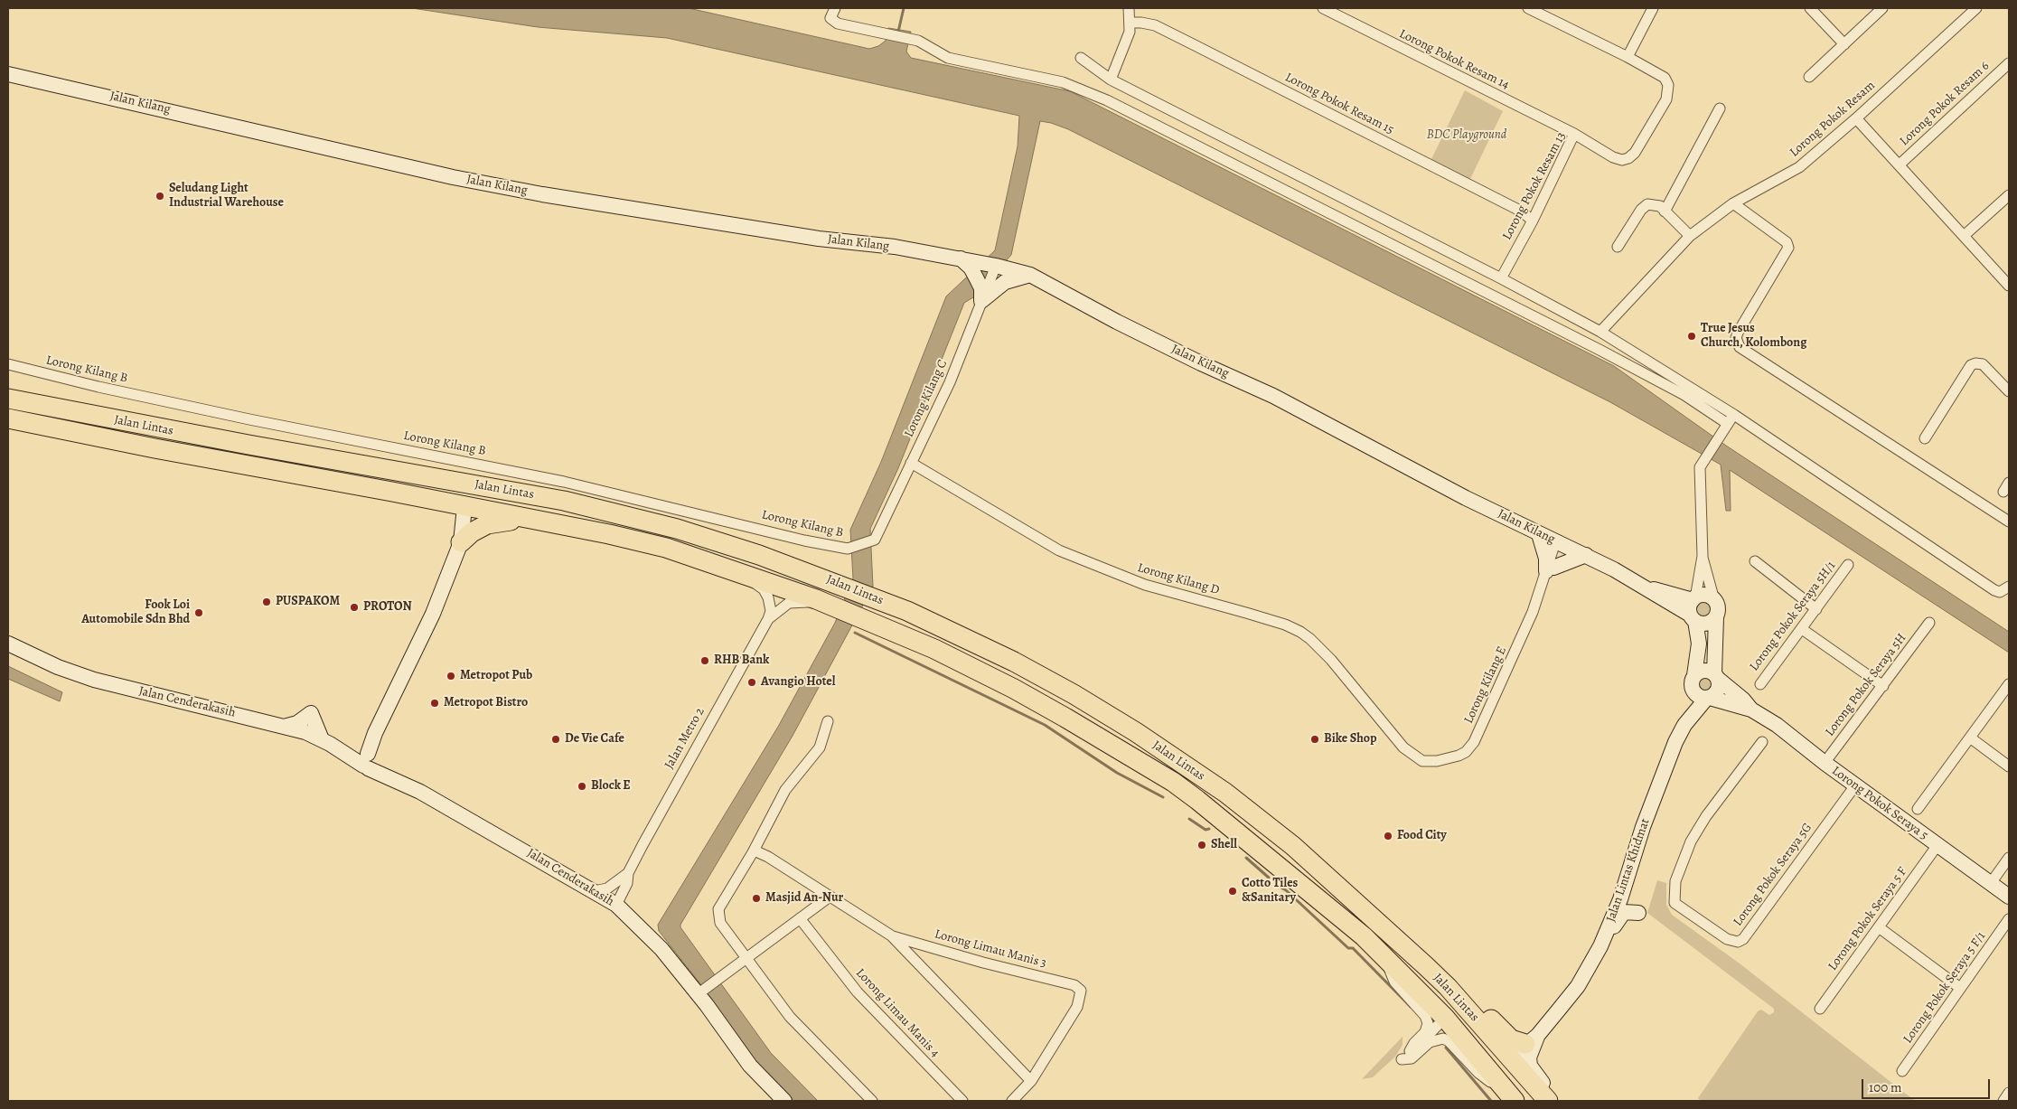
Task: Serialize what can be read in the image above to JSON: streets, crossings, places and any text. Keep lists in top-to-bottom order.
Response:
{
  "streets": {
    "highway": ["Jalan Lintas"],
    "street": [
      "Lorong Pokok Resam 14",
      "Jalan Kilang",
      "Lorong Pokok Resam 15",
      "Lorong Pokok Resam 6",
      "Lorong Pokok Resam",
      "Lorong Pokok Resam 13",
      "Lorong Kilang B",
      "Lorong Kilang C",
      "Lorong Kilang D",
      "Lorong Pokok Seraya 5H/1",
      "Lorong Kilang E",
      "Lorong Pokok Seraya 5H",
      "Jalan Cenderakasih",
      "Jalan Metro 2",
      "Lorong Pokok Seraya 5",
      "Jalan Lintas Khidmat",
      "Lorong Pokok Seraya 5G",
      "Lorong Pokok Seraya 5 F",
      "Lorong Limau Manis 3",
      "Lorong Pokok Seraya 5 F/1",
      "Lorong Limau Manis 4"
    ]
  },
  "crossings": [
    ["Lorong Pokok Resam 14", "Lorong Pokok Resam 13"],
    ["Jalan Kilang", "Lorong Kilang C"],
    ["Jalan Kilang", "Lorong Kilang E"],
    ["Lorong Pokok Resam 15", "Lorong Pokok Resam 13"],
    ["Lorong Kilang B", "Lorong Kilang C"],
    ["Lorong Kilang C", "Lorong Kilang D"],
    ["Jalan Lintas", "Jalan Metro 2"],
    ["Jalan Lintas", "Jalan Lintas Khidmat"],
    ["Lorong Kilang D", "Lorong Kilang E"],
    ["Lorong Pokok Seraya 5H", "Lorong Pokok Seraya 5"],
    ["Jalan Cenderakasih", "Jalan Metro 2"],
    ["Lorong Pokok Seraya 5", "Jalan Lintas Khidmat"],
    ["Lorong Pokok Seraya 5", "Lorong Pokok Seraya 5G"],
    ["Lorong Pokok Seraya 5", "Lorong Pokok Seraya 5 F"]
  ],
  "parks": ["BDC Playground"],
  "places": [
    "Seludang Light Industrial Warehouse",
    "True Jesus Church, Kolombong",
    "PUSPAKOM",
    "PROTON",
    "Fook Loi Automobile Sdn Bhd",
    "RHB Bank",
    "Metropot Pub",
    "Avangio Hotel",
    "Metropot Bistro",
    "De Vie Cafe",
    "Bike Shop",
    "Block E",
    "Food City",
    "Shell",
    "Cotto Tiles &Sanitary",
    "Masjid An-Nur"
  ],
  "scale_bar": "100 m"
}
